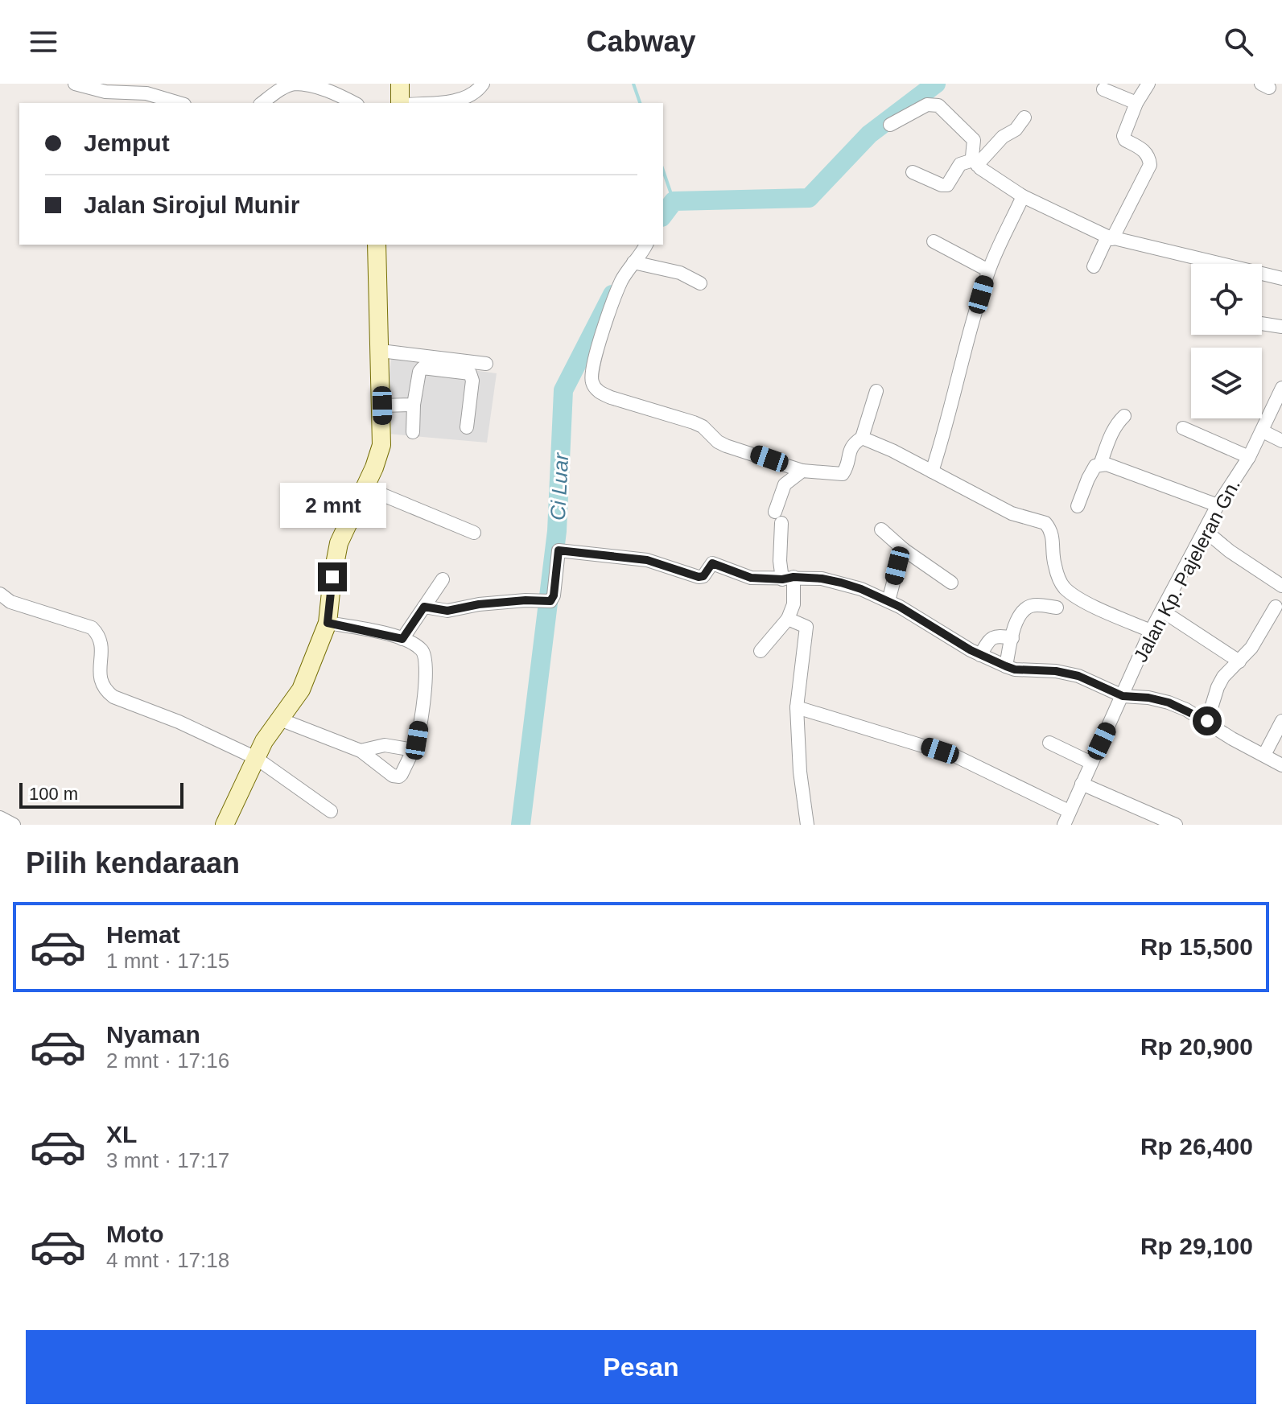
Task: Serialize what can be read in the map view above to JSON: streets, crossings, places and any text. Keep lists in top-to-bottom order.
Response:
{
  "streets": {
    "street": ["Jalan Kp. Pajeleran Gn."]
  },
  "water": ["Ci Luar"],
  "scale_bar": "100 m",
  "page": {
    "header": "Cabway",
    "banner": ["Jemput", "Jalan Sirojul Munir"],
    "bubble": "2 mnt",
    "scale": "100 m",
    "heading": "Pilih kendaraan",
    "list": [
      {
        "name": "Hemat",
        "note": "1 mnt · 17:15",
        "value": "Rp 15,500"
      },
      {
        "name": "Nyaman",
        "note": "2 mnt · 17:16",
        "value": "Rp 20,900"
      },
      {
        "name": "XL",
        "note": "3 mnt · 17:17",
        "value": "Rp 26,400"
      },
      {
        "name": "Moto",
        "note": "4 mnt · 17:18",
        "value": "Rp 29,100"
      }
    ],
    "buttons": "Pesan"
  }
}
